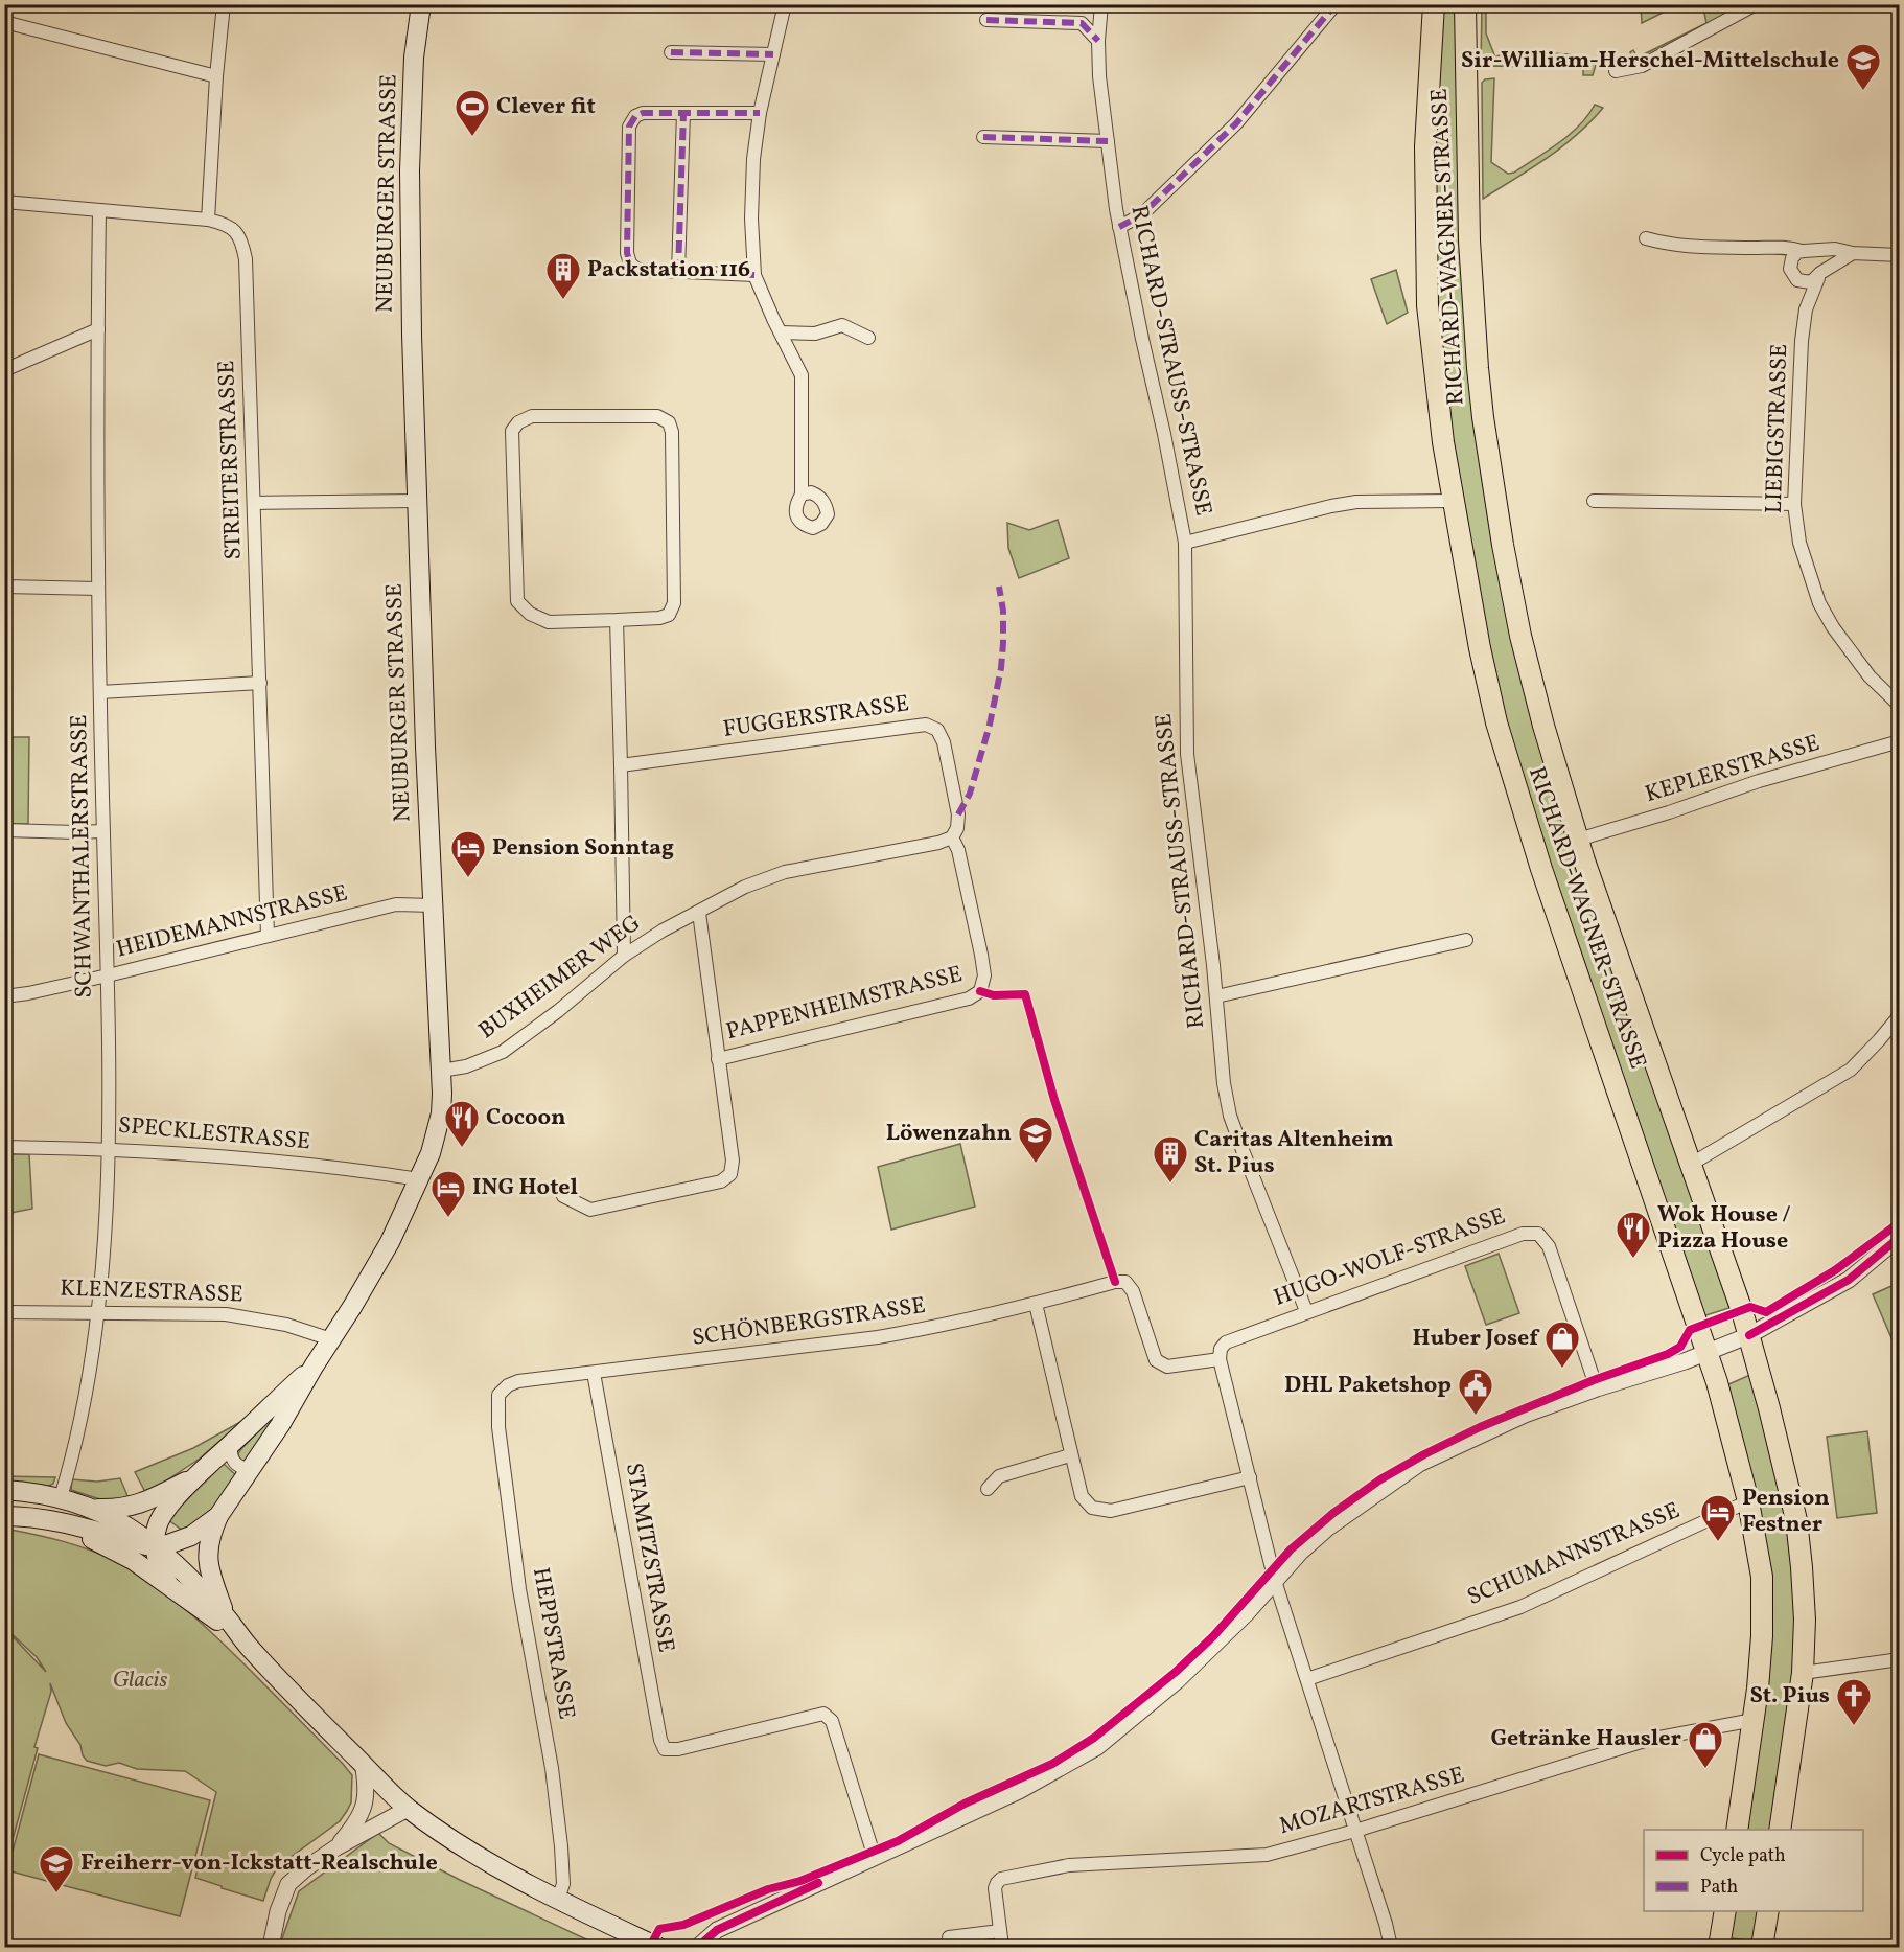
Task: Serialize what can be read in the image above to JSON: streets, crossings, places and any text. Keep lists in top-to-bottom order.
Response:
{
  "streets": {
    "main road": ["NEUBURGER STRASSE", "RICHARD-WAGNER-STRASSE"],
    "street": [
      "RICHARD-STRAUSS-STRASSE",
      "LIEBIGSTRASSE",
      "STREITERSTRASSE",
      "FUGGERSTRASSE",
      "KEPLERSTRASSE",
      "SCHWANTHALERSTRASSE",
      "HEIDEMANNSTRASSE",
      "BUXHEIMER WEG",
      "PAPPENHEIMSTRASSE",
      "SPECKLESTRASSE",
      "HUGO-WOLF-STRASSE",
      "KLENZESTRASSE",
      "SCHÖNBERGSTRASSE",
      "SCHUMANNSTRASSE",
      "STAMITZSTRASSE",
      "HEPPSTRASSE",
      "MOZARTSTRASSE"
    ]
  },
  "crossings": [
    ["NEUBURGER STRASSE", "HEIDEMANNSTRASSE"],
    ["NEUBURGER STRASSE", "BUXHEIMER WEG"],
    ["NEUBURGER STRASSE", "SPECKLESTRASSE"],
    ["NEUBURGER STRASSE", "KLENZESTRASSE"],
    ["RICHARD-WAGNER-STRASSE", "KEPLERSTRASSE"],
    ["RICHARD-WAGNER-STRASSE", "SCHUMANNSTRASSE"],
    ["RICHARD-WAGNER-STRASSE", "MOZARTSTRASSE"],
    ["RICHARD-STRAUSS-STRASSE", "HUGO-WOLF-STRASSE"],
    ["STREITERSTRASSE", "SCHWANTHALERSTRASSE"],
    ["STREITERSTRASSE", "HEIDEMANNSTRASSE"],
    ["FUGGERSTRASSE", "BUXHEIMER WEG"],
    ["FUGGERSTRASSE", "PAPPENHEIMSTRASSE"],
    ["SCHWANTHALERSTRASSE", "HEIDEMANNSTRASSE"],
    ["SCHWANTHALERSTRASSE", "SPECKLESTRASSE"],
    ["SCHWANTHALERSTRASSE", "KLENZESTRASSE"],
    ["HUGO-WOLF-STRASSE", "SCHÖNBERGSTRASSE"],
    ["SCHÖNBERGSTRASSE", "STAMITZSTRASSE"],
    ["SCHÖNBERGSTRASSE", "HEPPSTRASSE"]
  ],
  "parks": ["Glacis"],
  "places": {
    "school or university": ["Sir-William-Herschel-Mittelschule", "Löwenzahn", "Freiherr-von-Ickstatt-Realschule"],
    "sports": ["Clever fit"],
    "building": ["Packstation 116", "Caritas Altenheim St. Pius"],
    "hotel": ["Pension Sonntag", "ING Hotel", "Pension Festner"],
    "restaurant": ["Cocoon", "Wok House / Pizza House"],
    "shop": ["Huber Josef", "Getränke Hausler"],
    "public building": ["DHL Paketshop"],
    "church": ["St. Pius"]
  },
  "legend": ["Cycle path", "Path"]
}
